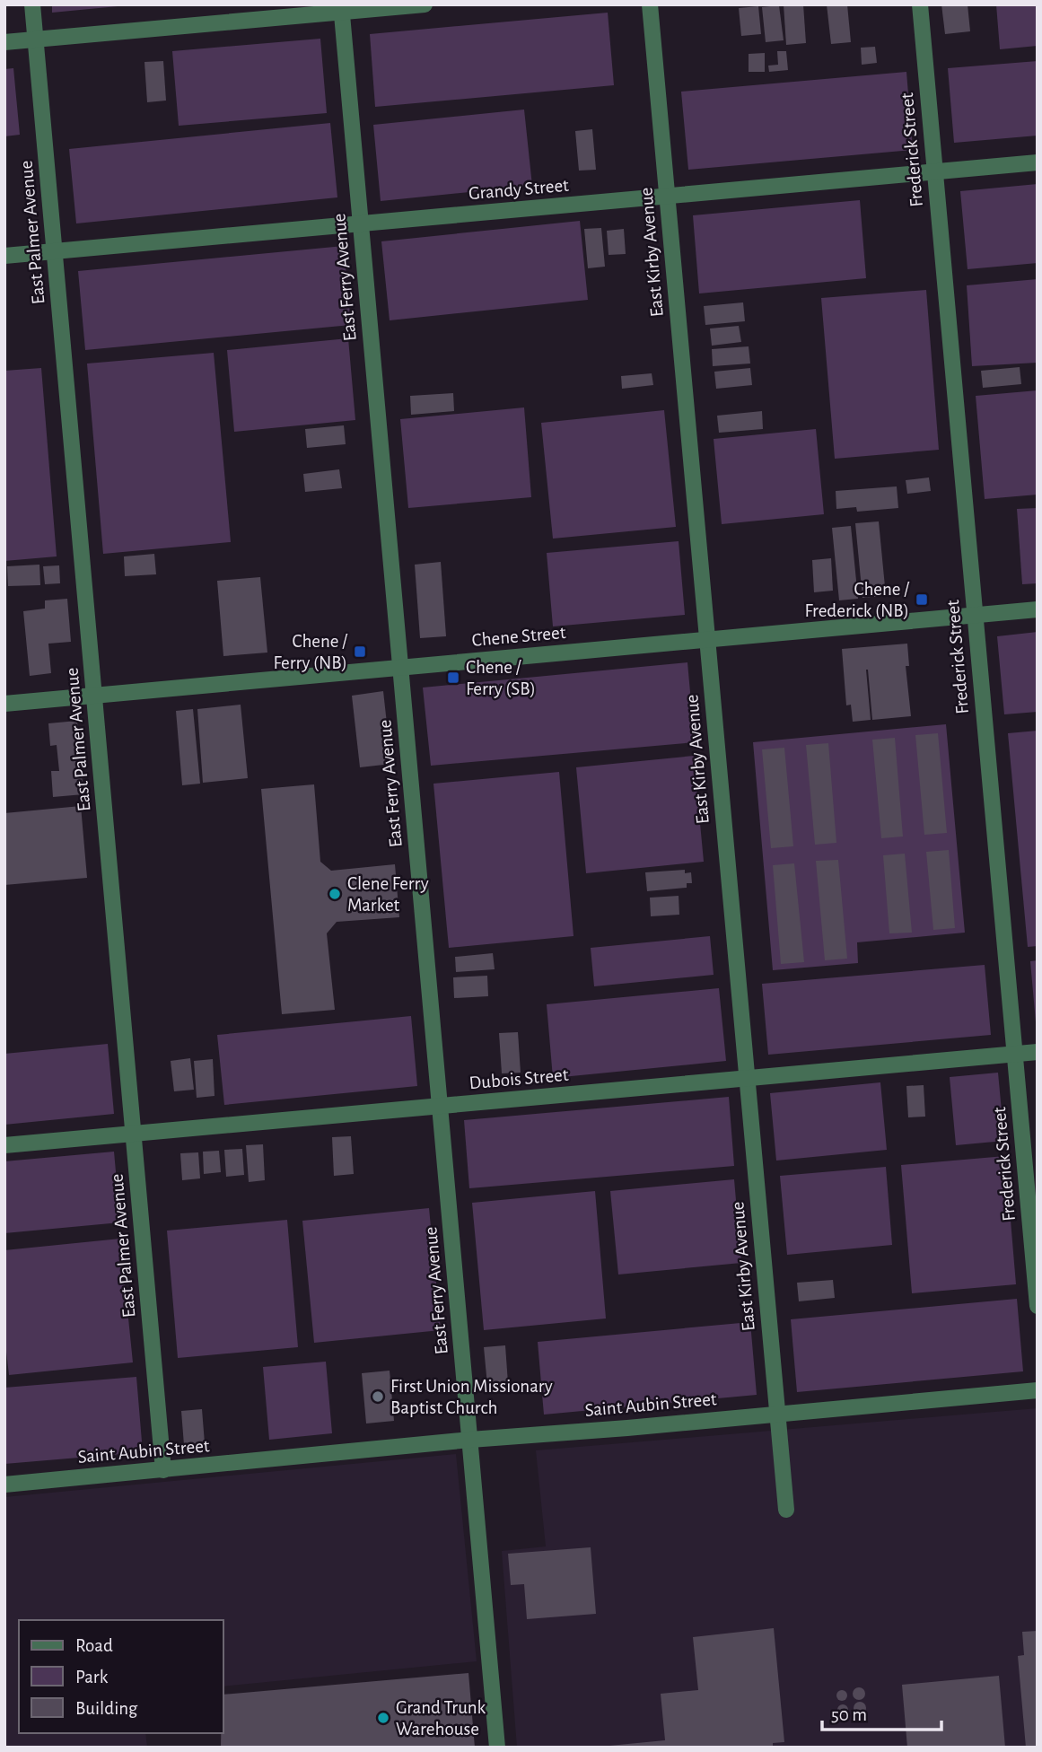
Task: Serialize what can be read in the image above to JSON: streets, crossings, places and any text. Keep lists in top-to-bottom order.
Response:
{
  "streets": {
    "street": [
      "Frederick Street",
      "Grandy Street",
      "East Palmer Avenue",
      "East Kirby Avenue",
      "East Ferry Avenue",
      "Chene Street",
      "Dubois Street",
      "Saint Aubin Street"
    ]
  },
  "crossings": [
    ["Frederick Street", "Grandy Street"],
    ["Frederick Street", "Chene Street"],
    ["Frederick Street", "Dubois Street"],
    ["Grandy Street", "East Palmer Avenue"],
    ["Grandy Street", "East Kirby Avenue"],
    ["Grandy Street", "East Ferry Avenue"],
    ["East Palmer Avenue", "Chene Street"],
    ["East Palmer Avenue", "Dubois Street"],
    ["East Palmer Avenue", "Saint Aubin Street"],
    ["East Kirby Avenue", "Chene Street"],
    ["East Kirby Avenue", "Dubois Street"],
    ["East Kirby Avenue", "Saint Aubin Street"],
    ["East Ferry Avenue", "Chene Street"],
    ["East Ferry Avenue", "Dubois Street"],
    ["East Ferry Avenue", "Saint Aubin Street"]
  ],
  "places": {
    "transit": ["Chene / Frederick (NB)", "Chene / Ferry (NB)", "Chene / Ferry (SB)"],
    "other": ["Clene Ferry Market", "First Union Missionary Baptist Church", "Grand Trunk Warehouse"]
  },
  "legend": ["Road", "Park", "Building"],
  "scale_bar": "50 m"
}
